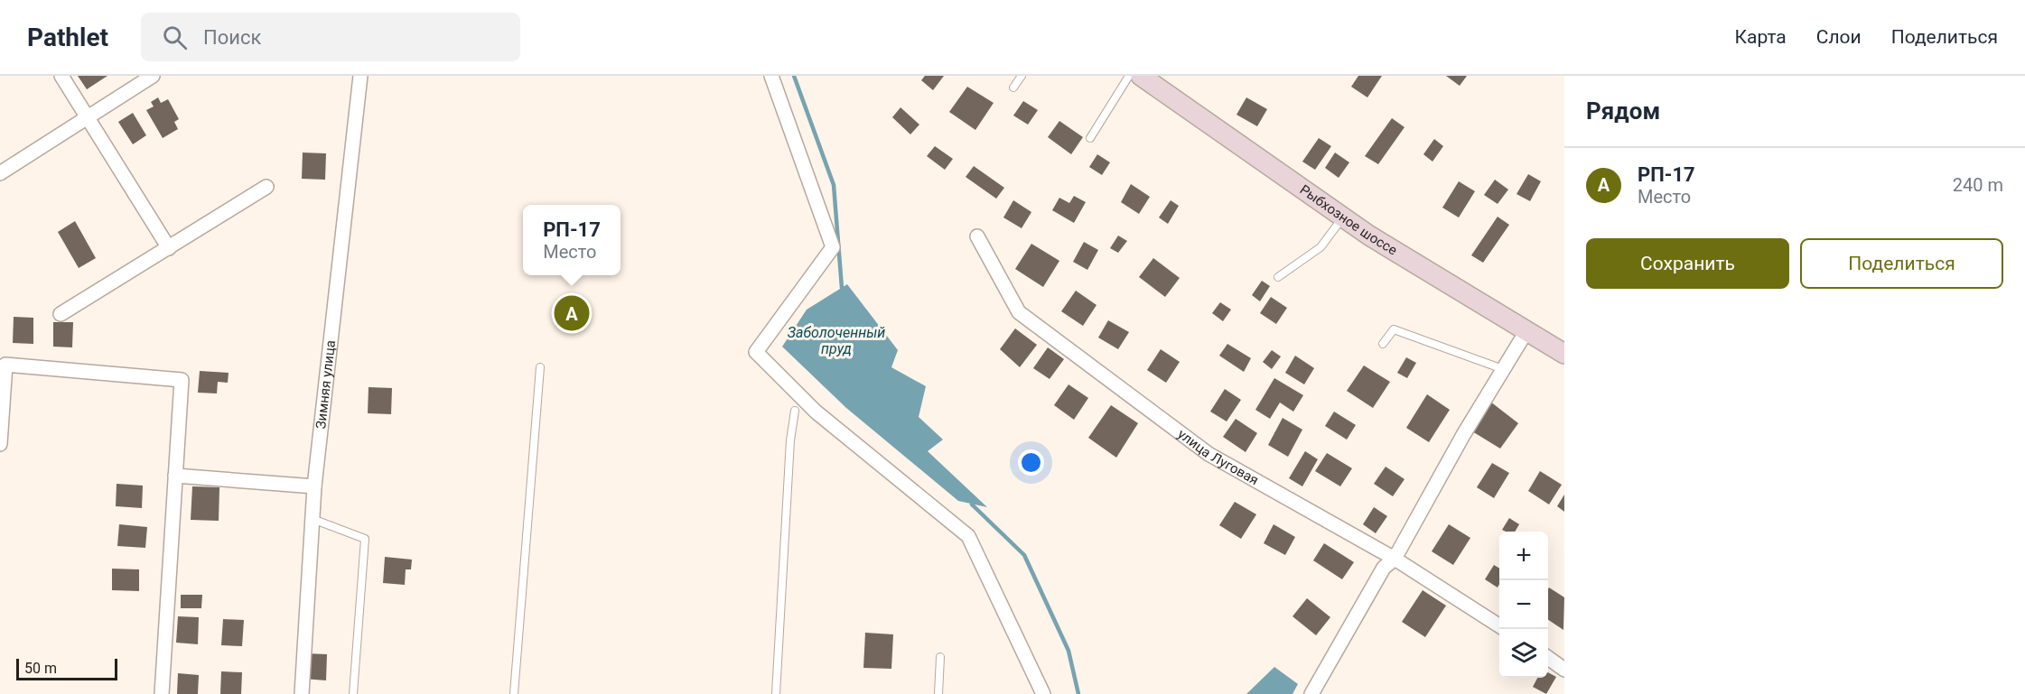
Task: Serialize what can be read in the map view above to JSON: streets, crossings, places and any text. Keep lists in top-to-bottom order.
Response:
{
  "streets": {
    "main road": ["Рыбхозное шоссе"],
    "street": ["Зимняя улица", "улица Луговая"]
  },
  "water": ["Заболоченный пруд"],
  "scale_bar": "50 m",
  "page": {
    "header": "Pathlet",
    "search": "Поиск",
    "nav": ["Карта", "Слои", "Поделиться"],
    "heading": "Рядом",
    "list": [
      {
        "mark": "A",
        "name": "РП-17",
        "note": "Место",
        "value": "240 m"
      }
    ],
    "popup": ["РП-17", "Место"],
    "buttons": ["Сохранить", "Поделиться"],
    "pins": "A",
    "map_buttons": ["+", "−"],
    "scale": "50 m"
  }
}
